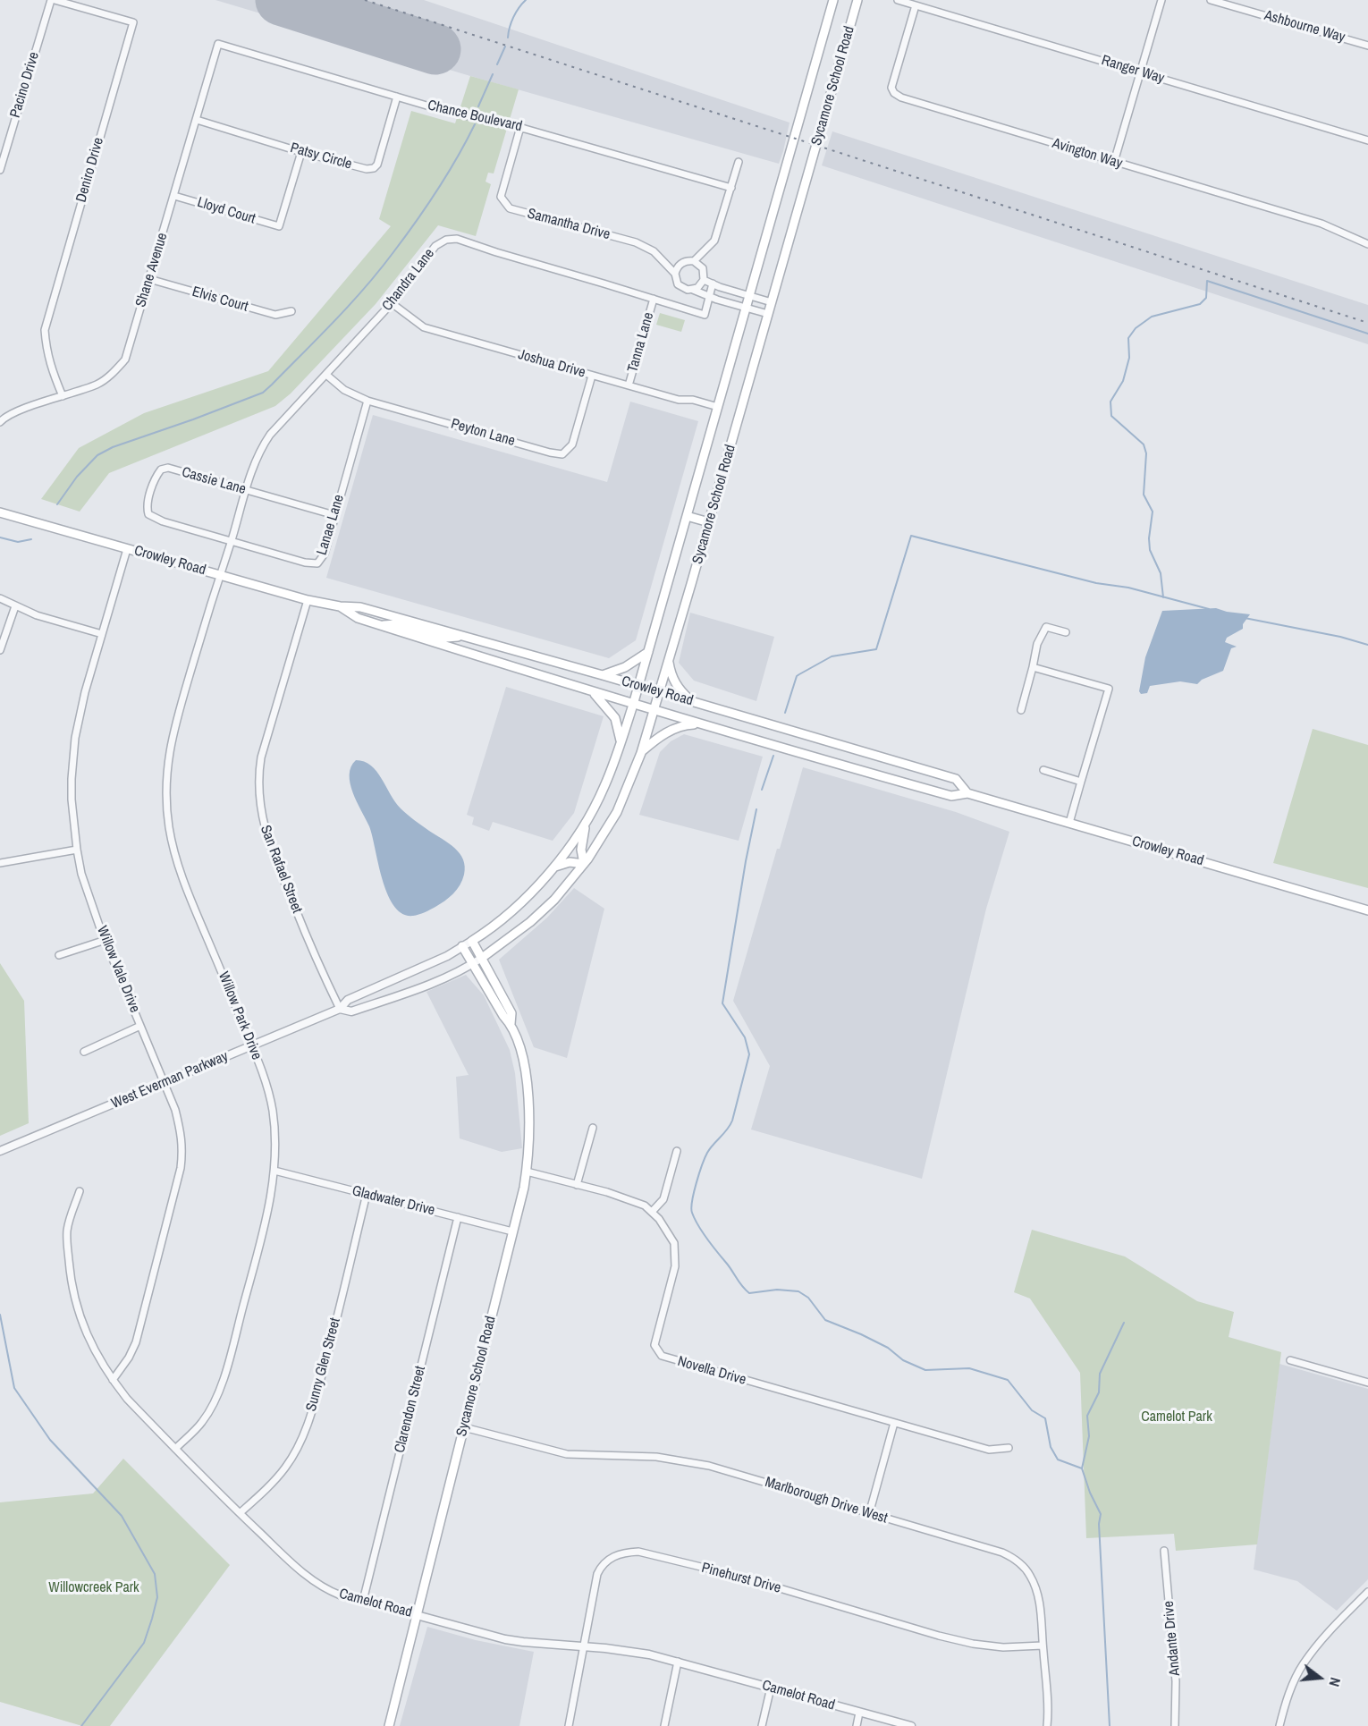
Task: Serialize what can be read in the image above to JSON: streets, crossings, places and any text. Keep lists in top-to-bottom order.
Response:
{
  "streets": {
    "main road": ["Sycamore School Road", "Crowley Road"],
    "street": [
      "Ashbourne Way",
      "Ranger Way",
      "Pacino Drive",
      "Chance Boulevard",
      "Avington Way",
      "Patsy Circle",
      "Deniro Drive",
      "Lloyd Court",
      "Samantha Drive",
      "Shane Avenue",
      "Chandra Lane",
      "Elvis Court",
      "Tanna Lane",
      "Joshua Drive",
      "Peyton Lane",
      "Cassie Lane",
      "Lanae Lane",
      "San Rafael Street",
      "Willow Vale Drive",
      "Willow Park Drive",
      "West Everman Parkway",
      "Gladwater Drive",
      "Sunny Glen Street",
      "Novella Drive",
      "Clarendon Street",
      "Marlborough Drive West",
      "Pinehurst Drive",
      "Camelot Road",
      "Andante Drive"
    ]
  },
  "crossings": [
    ["Ranger Way", "Avington Way"],
    ["Pacino Drive", "Deniro Drive"],
    ["Sycamore School Road", "Samantha Drive"],
    ["Sycamore School Road", "Joshua Drive"],
    ["Sycamore School Road", "Crowley Road"],
    ["Sycamore School Road", "West Everman Parkway"],
    ["Sycamore School Road", "Gladwater Drive"],
    ["Sycamore School Road", "Novella Drive"],
    ["Sycamore School Road", "Marlborough Drive West"],
    ["Sycamore School Road", "Camelot Road"],
    ["Chance Boulevard", "Patsy Circle"],
    ["Chance Boulevard", "Samantha Drive"],
    ["Chance Boulevard", "Shane Avenue"],
    ["Patsy Circle", "Lloyd Court"],
    ["Patsy Circle", "Shane Avenue"],
    ["Deniro Drive", "Shane Avenue"],
    ["Lloyd Court", "Shane Avenue"],
    ["Samantha Drive", "Chandra Lane"],
    ["Shane Avenue", "Elvis Court"],
    ["Chandra Lane", "Tanna Lane"],
    ["Chandra Lane", "Joshua Drive"],
    ["Chandra Lane", "Peyton Lane"],
    ["Chandra Lane", "Cassie Lane"],
    ["Chandra Lane", "Lanae Lane"],
    ["Chandra Lane", "Crowley Road"],
    ["Chandra Lane", "Willow Park Drive"],
    ["Tanna Lane", "Joshua Drive"],
    ["Joshua Drive", "Peyton Lane"],
    ["Peyton Lane", "Lanae Lane"],
    ["Cassie Lane", "Lanae Lane"],
    ["Crowley Road", "San Rafael Street"],
    ["Crowley Road", "Willow Vale Drive"],
    ["Crowley Road", "Willow Park Drive"],
    ["San Rafael Street", "West Everman Parkway"],
    ["Willow Vale Drive", "West Everman Parkway"],
    ["Willow Vale Drive", "Camelot Road"],
    ["Willow Park Drive", "West Everman Parkway"],
    ["Willow Park Drive", "Gladwater Drive"],
    ["Willow Park Drive", "Camelot Road"],
    ["Gladwater Drive", "Sunny Glen Street"],
    ["Gladwater Drive", "Clarendon Street"],
    ["Sunny Glen Street", "Camelot Road"],
    ["Clarendon Street", "Camelot Road"],
    ["Marlborough Drive West", "Pinehurst Drive"],
    ["Pinehurst Drive", "Camelot Road"]
  ],
  "parks": ["Camelot Park", "Willowcreek Park"],
  "north": "right"
}
